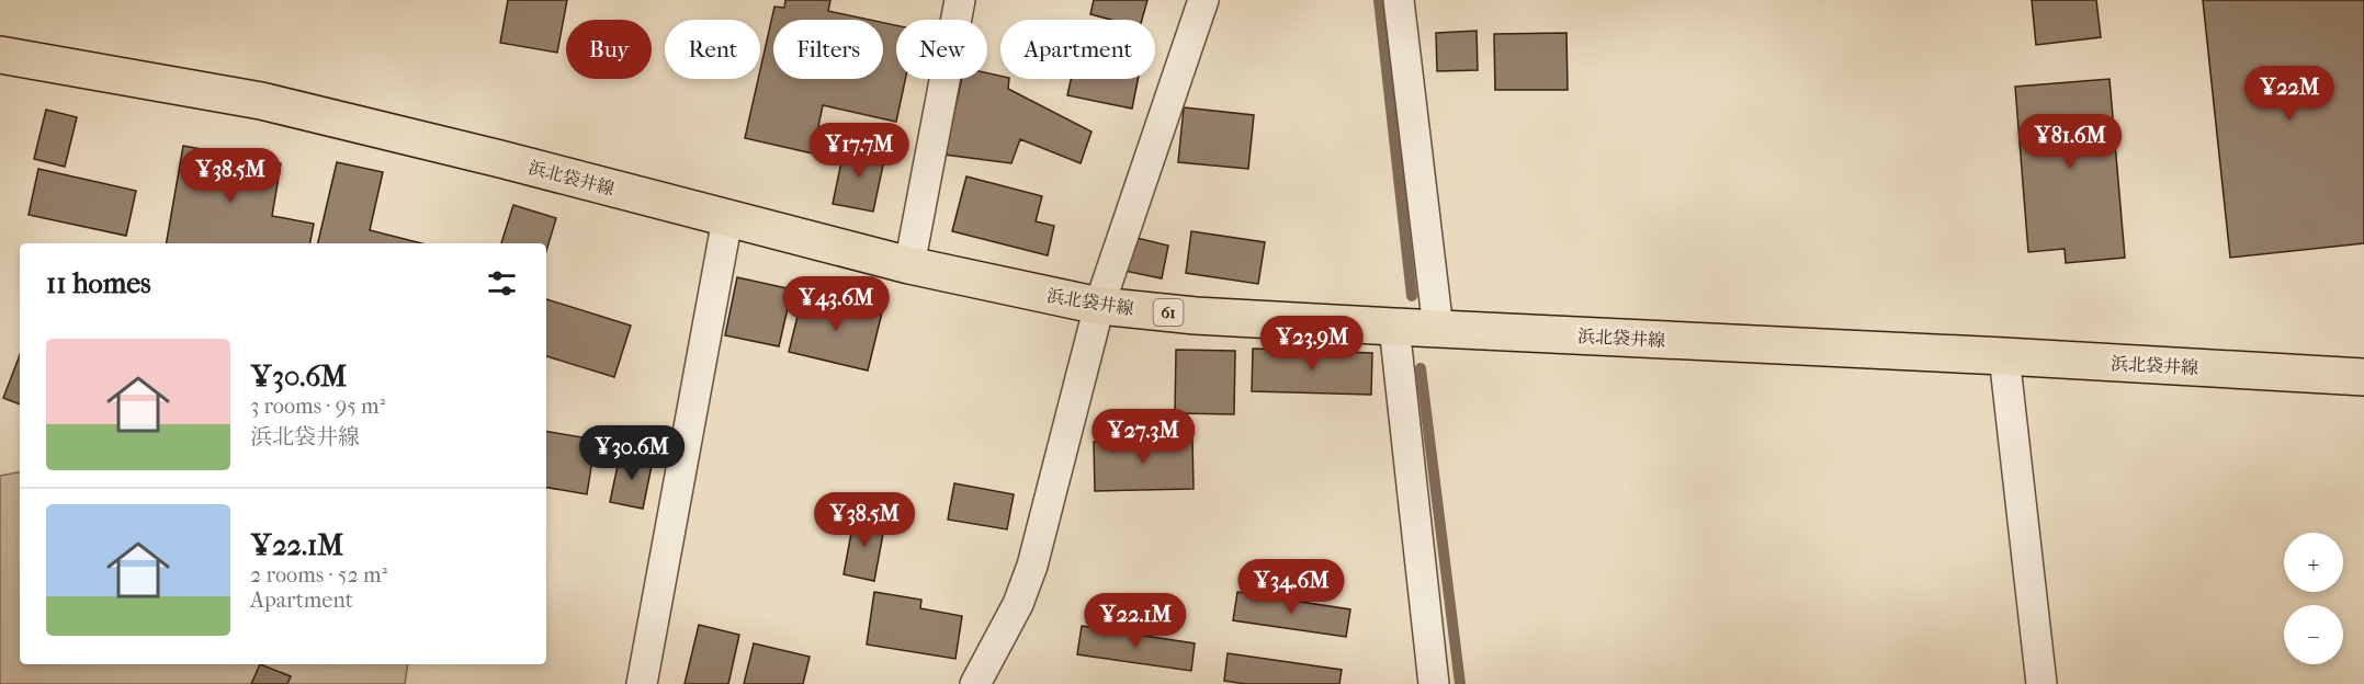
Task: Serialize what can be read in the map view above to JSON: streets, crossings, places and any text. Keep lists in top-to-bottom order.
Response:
{
  "streets": {
    "main road": ["浜北袋井線", "61"]
  },
  "page": {
    "chip": [
      "Buy",
      "Rent",
      "Filters",
      "New",
      "Apartment"
    ],
    "price": [
      "¥22M",
      "¥81.6M",
      "¥17.7M",
      "¥38.5M",
      "¥43.6M",
      "¥23.9M",
      "¥27.3M",
      "¥30.6M",
      "¥38.5M",
      "¥34.6M",
      "¥22.1M"
    ],
    "heading": "11 homes",
    "list": [
      {
        "name": "¥30.6M",
        "note": "3 rooms · 95 m² · 浜北袋井線"
      },
      {
        "name": "¥22.1M",
        "note": "2 rooms · 52 m² · Apartment"
      }
    ],
    "map_buttons": ["+", "−"]
  }
}
